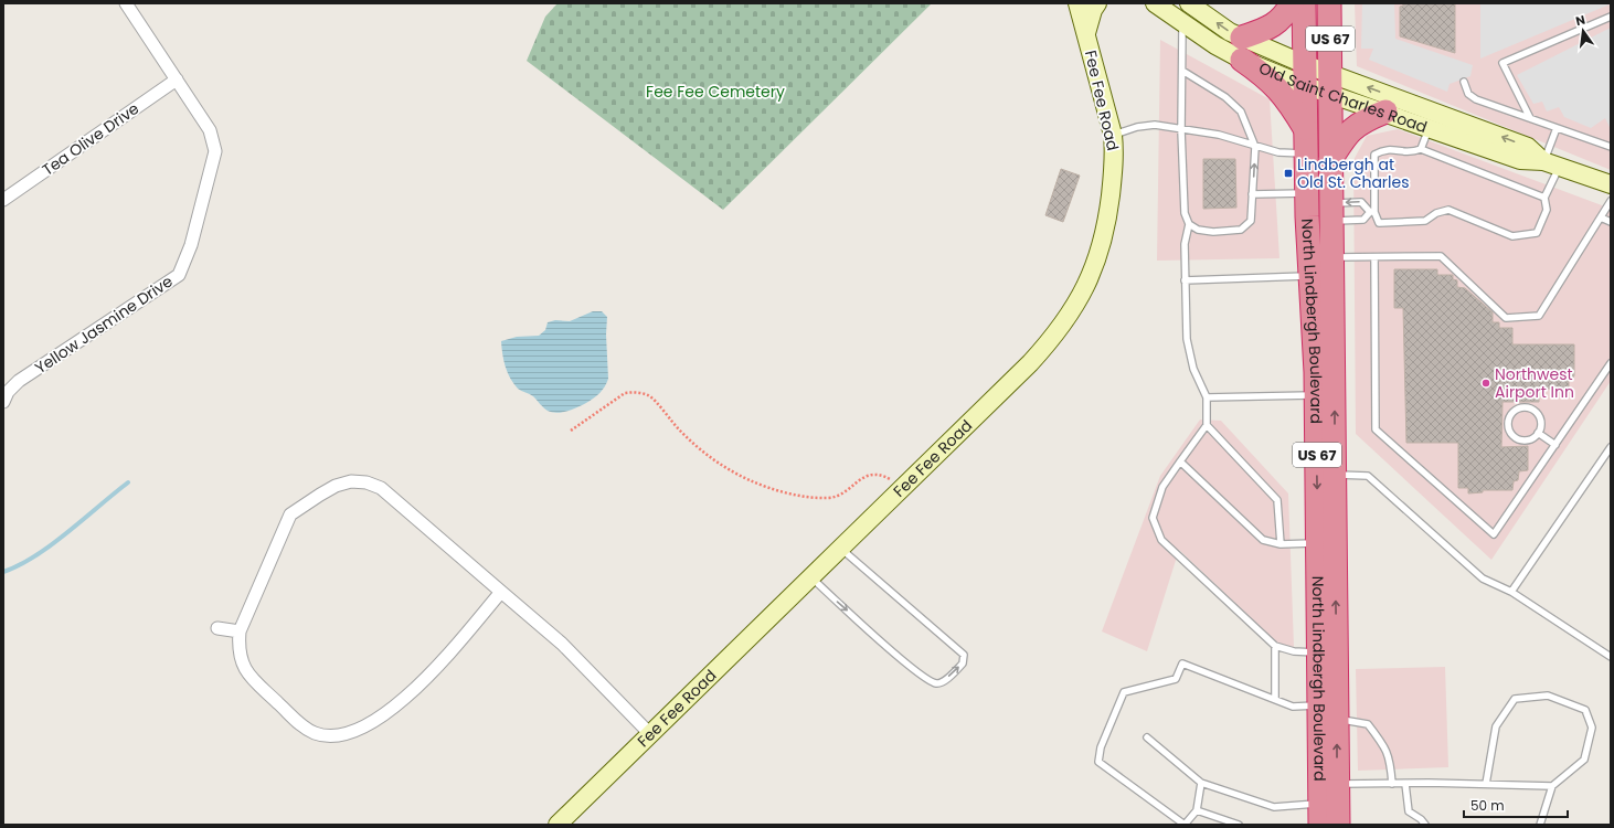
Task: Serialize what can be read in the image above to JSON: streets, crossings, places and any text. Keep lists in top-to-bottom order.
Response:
{
  "streets": {
    "highway": ["US 67", "North Lindbergh Boulevard"],
    "street": [
      "Old Saint Charles Road",
      "Fee Fee Road",
      "Tea Olive Drive",
      "Yellow Jasmine Drive"
    ]
  },
  "crossings": [
    ["Old Saint Charles Road", "North Lindbergh Boulevard"],
    ["Tea Olive Drive", "Yellow Jasmine Drive"]
  ],
  "parks": ["Fee Fee Cemetery"],
  "places": {
    "transit": ["Lindbergh at Old St. Charles"],
    "other": ["Northwest Airport Inn"]
  },
  "scale_bar": "50 m",
  "north": "top"
}
